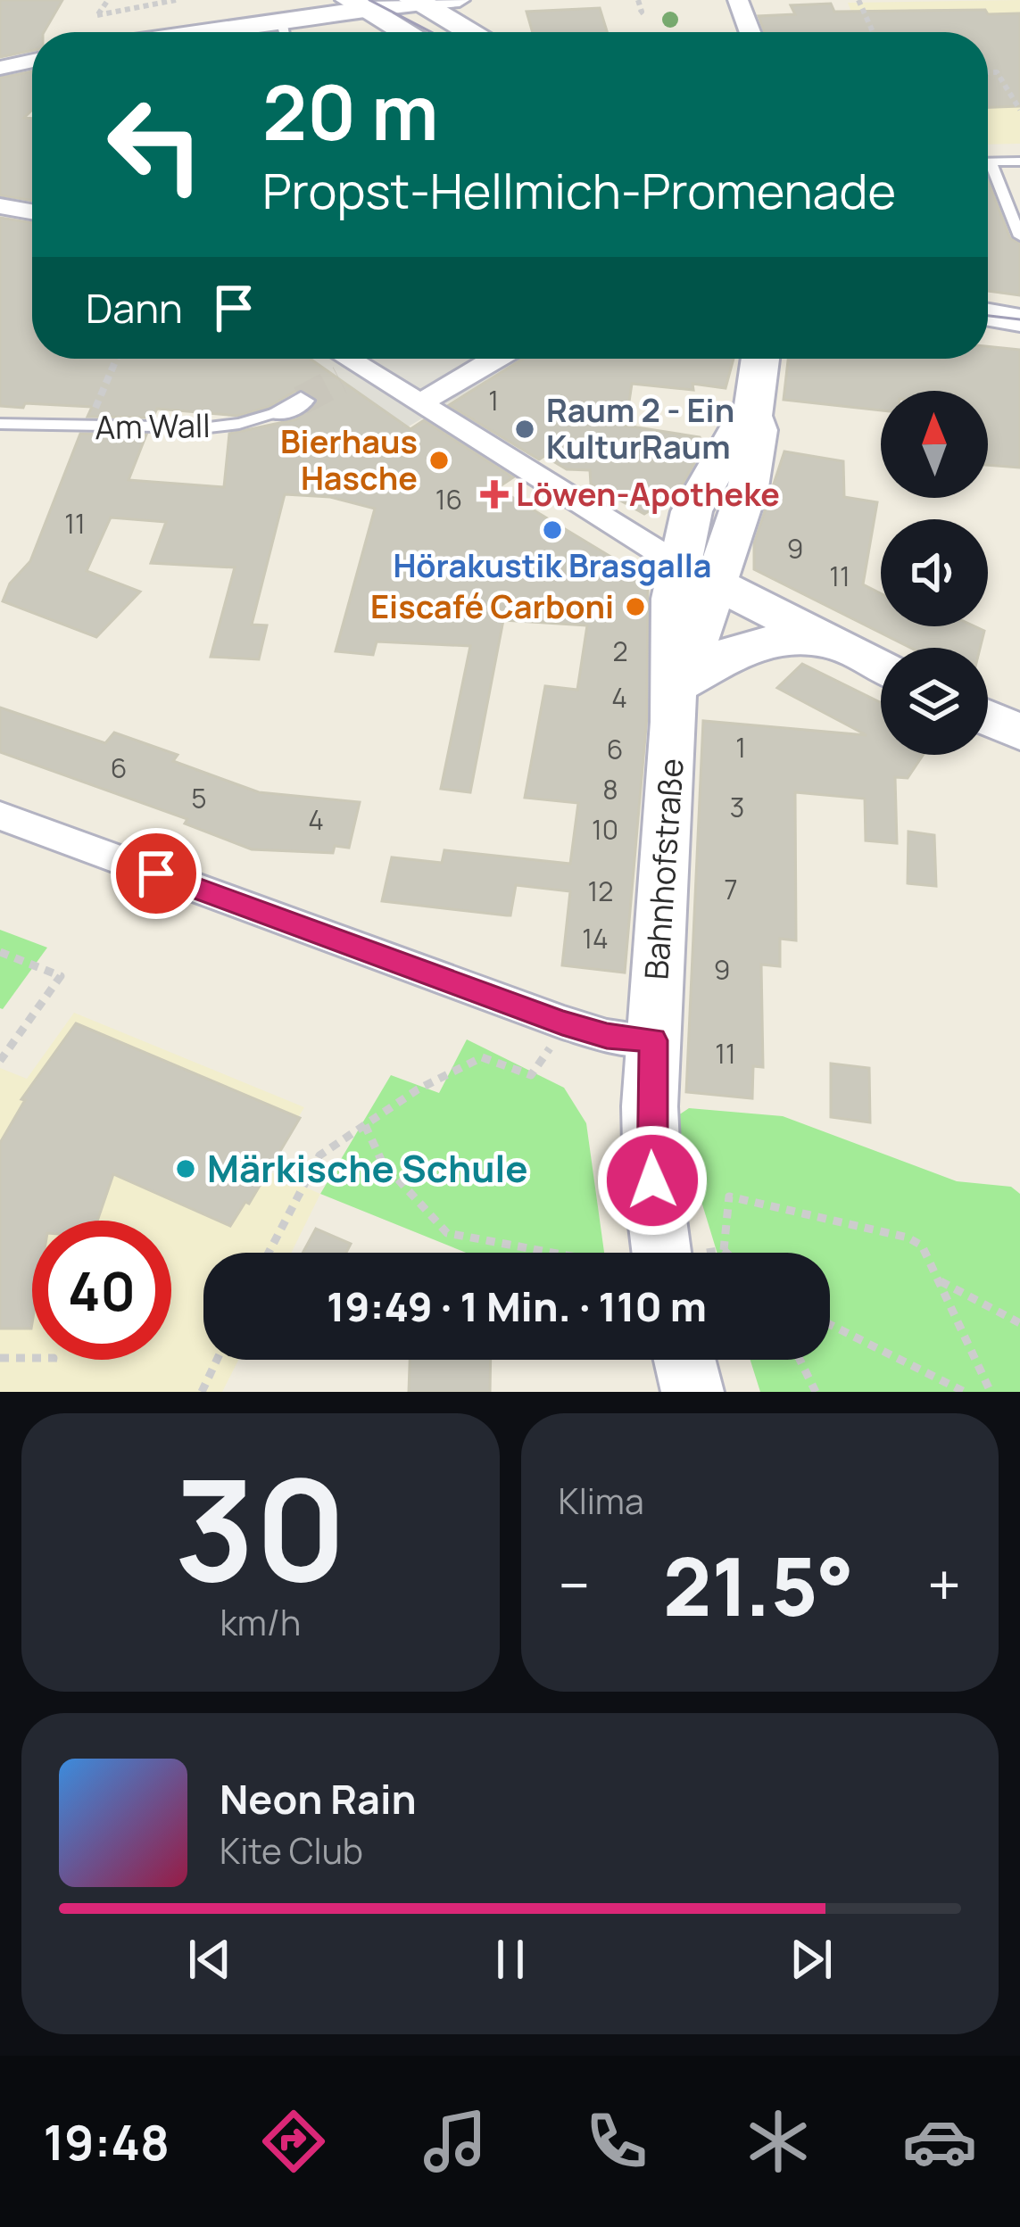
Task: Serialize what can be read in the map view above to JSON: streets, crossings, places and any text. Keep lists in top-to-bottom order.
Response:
{
  "streets": {
    "street": ["Bahnhofstraße"],
    "lane": ["Am Wall"]
  },
  "places": {
    "other": [
      "Raum 2 - Ein KulturRaum",
      "Bierhaus Hasche",
      "Hörakustik Brasgalla",
      "Eiscafé Carboni",
      "Märkische Schule"
    ],
    "health": ["Löwen-Apotheke"]
  },
  "house_numbers": [
    "1",
    "16",
    "11",
    "9",
    "11",
    "2",
    "4",
    "1",
    "6",
    "6",
    "8",
    "5",
    "3",
    "4",
    "10",
    "7",
    "12",
    "14",
    "9",
    "11"
  ],
  "north": "top",
  "page": {
    "turn": ["20 m", "Propst-Hellmich-Promenade"],
    "then": "Dann",
    "limit": "40",
    "trip": "19:49 · 1 Min. · 110 m",
    "tile": [
      ["30", "km/h"],
      "Klima"
    ],
    "heat": ["−", "21.5°", "+"],
    "song": ["Neon Rain", "Kite Club"],
    "tabs": "19:48"
  }
}
